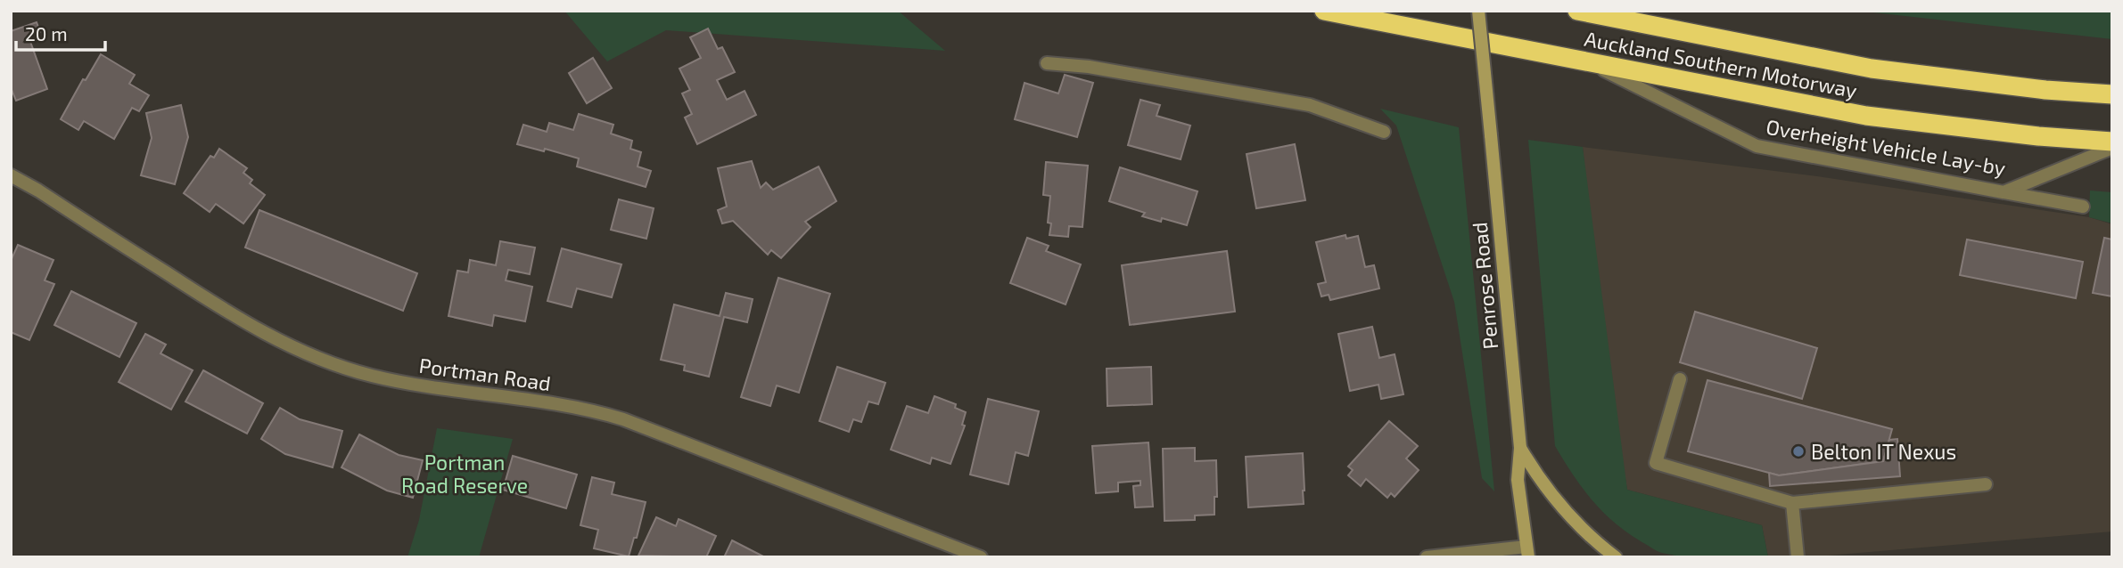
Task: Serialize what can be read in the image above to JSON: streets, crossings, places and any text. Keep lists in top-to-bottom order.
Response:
{
  "streets": {
    "highway": ["Auckland Southern Motorway"],
    "main road": ["Penrose Road"],
    "street": ["Overheight Vehicle Lay-by", "Portman Road"]
  },
  "crossings": [
    ["Auckland Southern Motorway", "Overheight Vehicle Lay-by"]
  ],
  "parks": ["Portman Road Reserve"],
  "places": ["Belton IT Nexus"],
  "scale_bar": "20 m"
}
